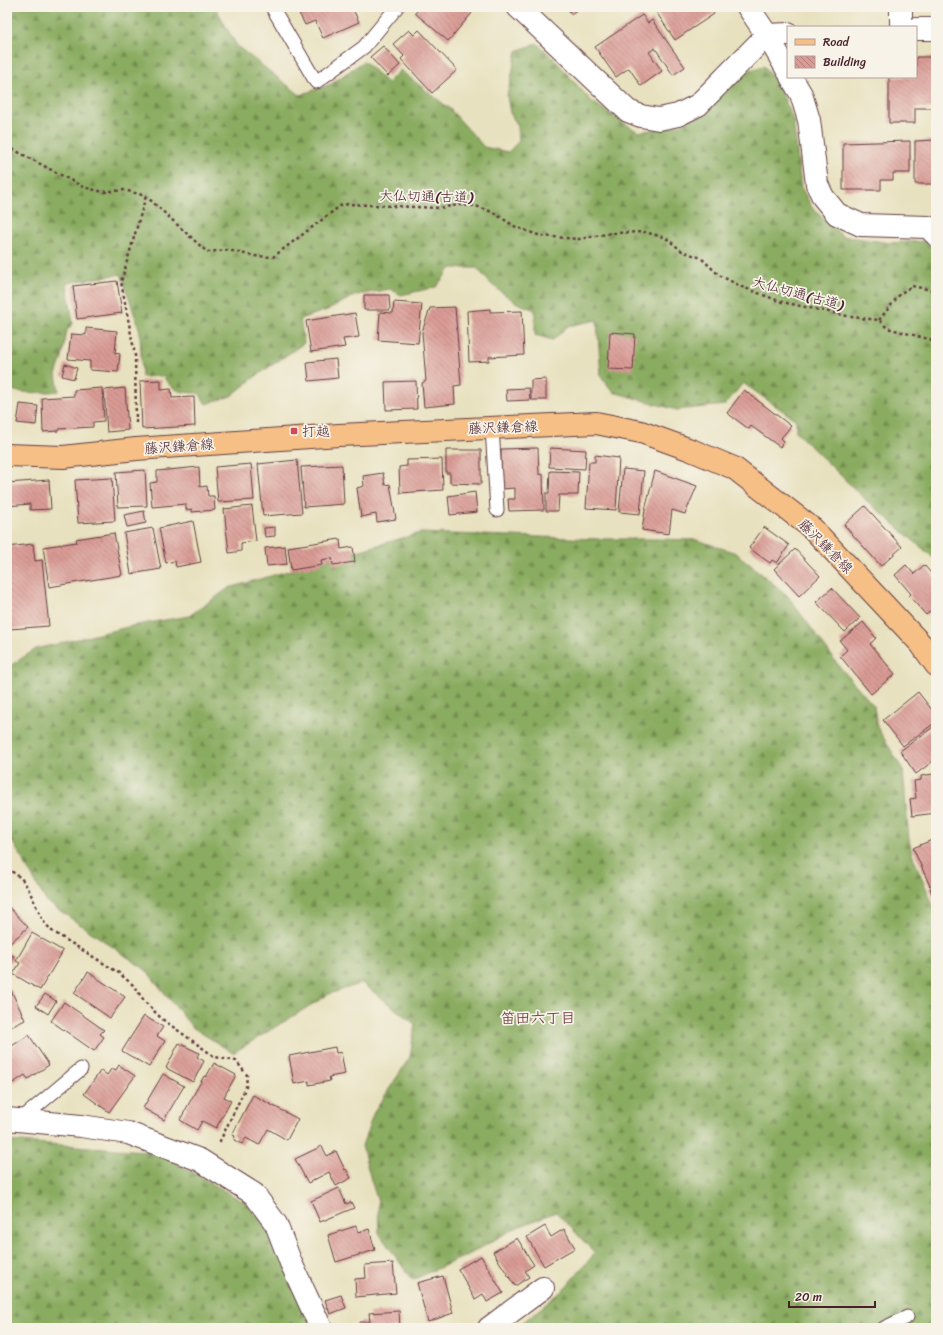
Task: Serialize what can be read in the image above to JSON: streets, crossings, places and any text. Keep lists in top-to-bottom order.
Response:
{
  "streets": {
    "main road": ["藤沢鎌倉線"],
    "path": ["大仏切通(古道)"]
  },
  "districts": ["笛田六丁目"],
  "places": {
    "transit": ["打越"]
  },
  "legend": ["Road", "Building"],
  "scale_bar": "20 m"
}
